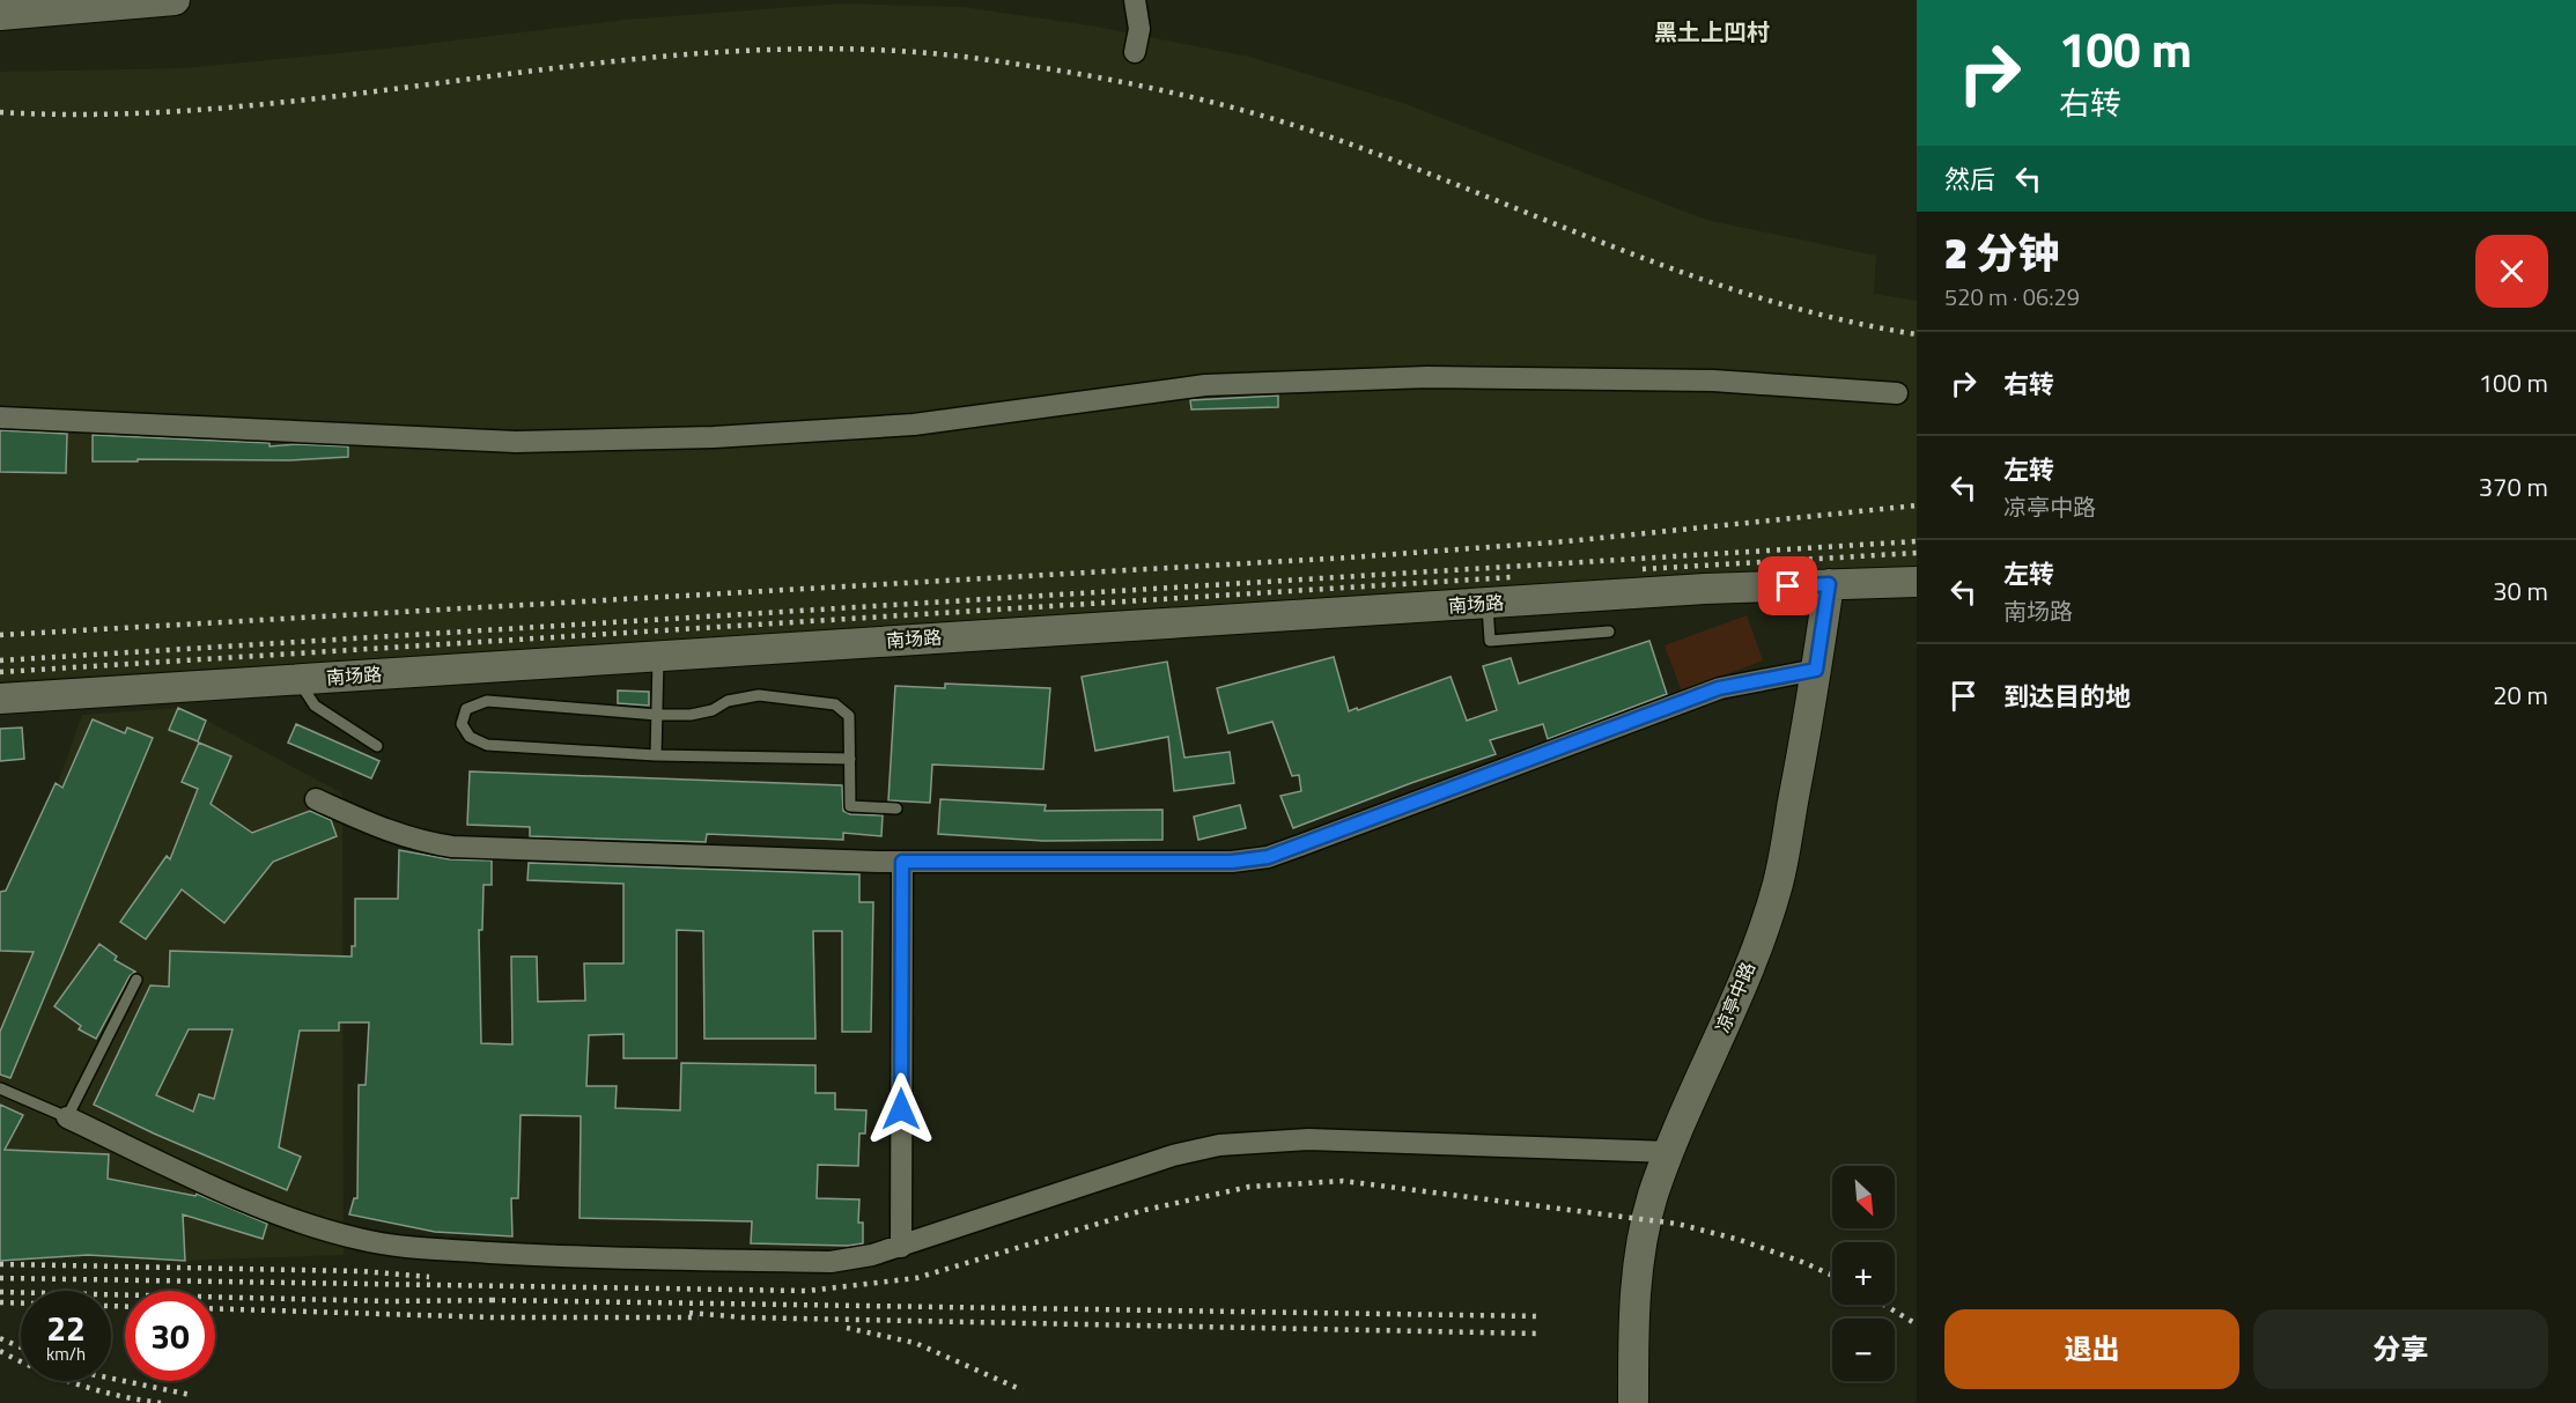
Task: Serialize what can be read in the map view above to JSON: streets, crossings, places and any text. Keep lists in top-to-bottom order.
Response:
{
  "streets": {
    "street": ["南场路", "凉亭中路"]
  },
  "crossings": [
    ["南场路", "凉亭中路"]
  ],
  "districts": ["黑土上凹村"],
  "north": "bottom right",
  "page": {
    "turn": ["100 m", "右转"],
    "then": "然后",
    "heading": ["2 分钟", "520 m · 06:29"],
    "list": [
      {
        "name": "右转",
        "value": "100 m"
      },
      {
        "name": "左转",
        "note": "凉亭中路",
        "value": "370 m"
      },
      {
        "name": "左转",
        "note": "南场路",
        "value": "30 m"
      },
      {
        "name": "到达目的地",
        "value": "20 m"
      }
    ],
    "map_buttons": ["+", "−"],
    "speed": "22 km/h",
    "limit": "30",
    "buttons": ["退出", "分享"]
  }
}
